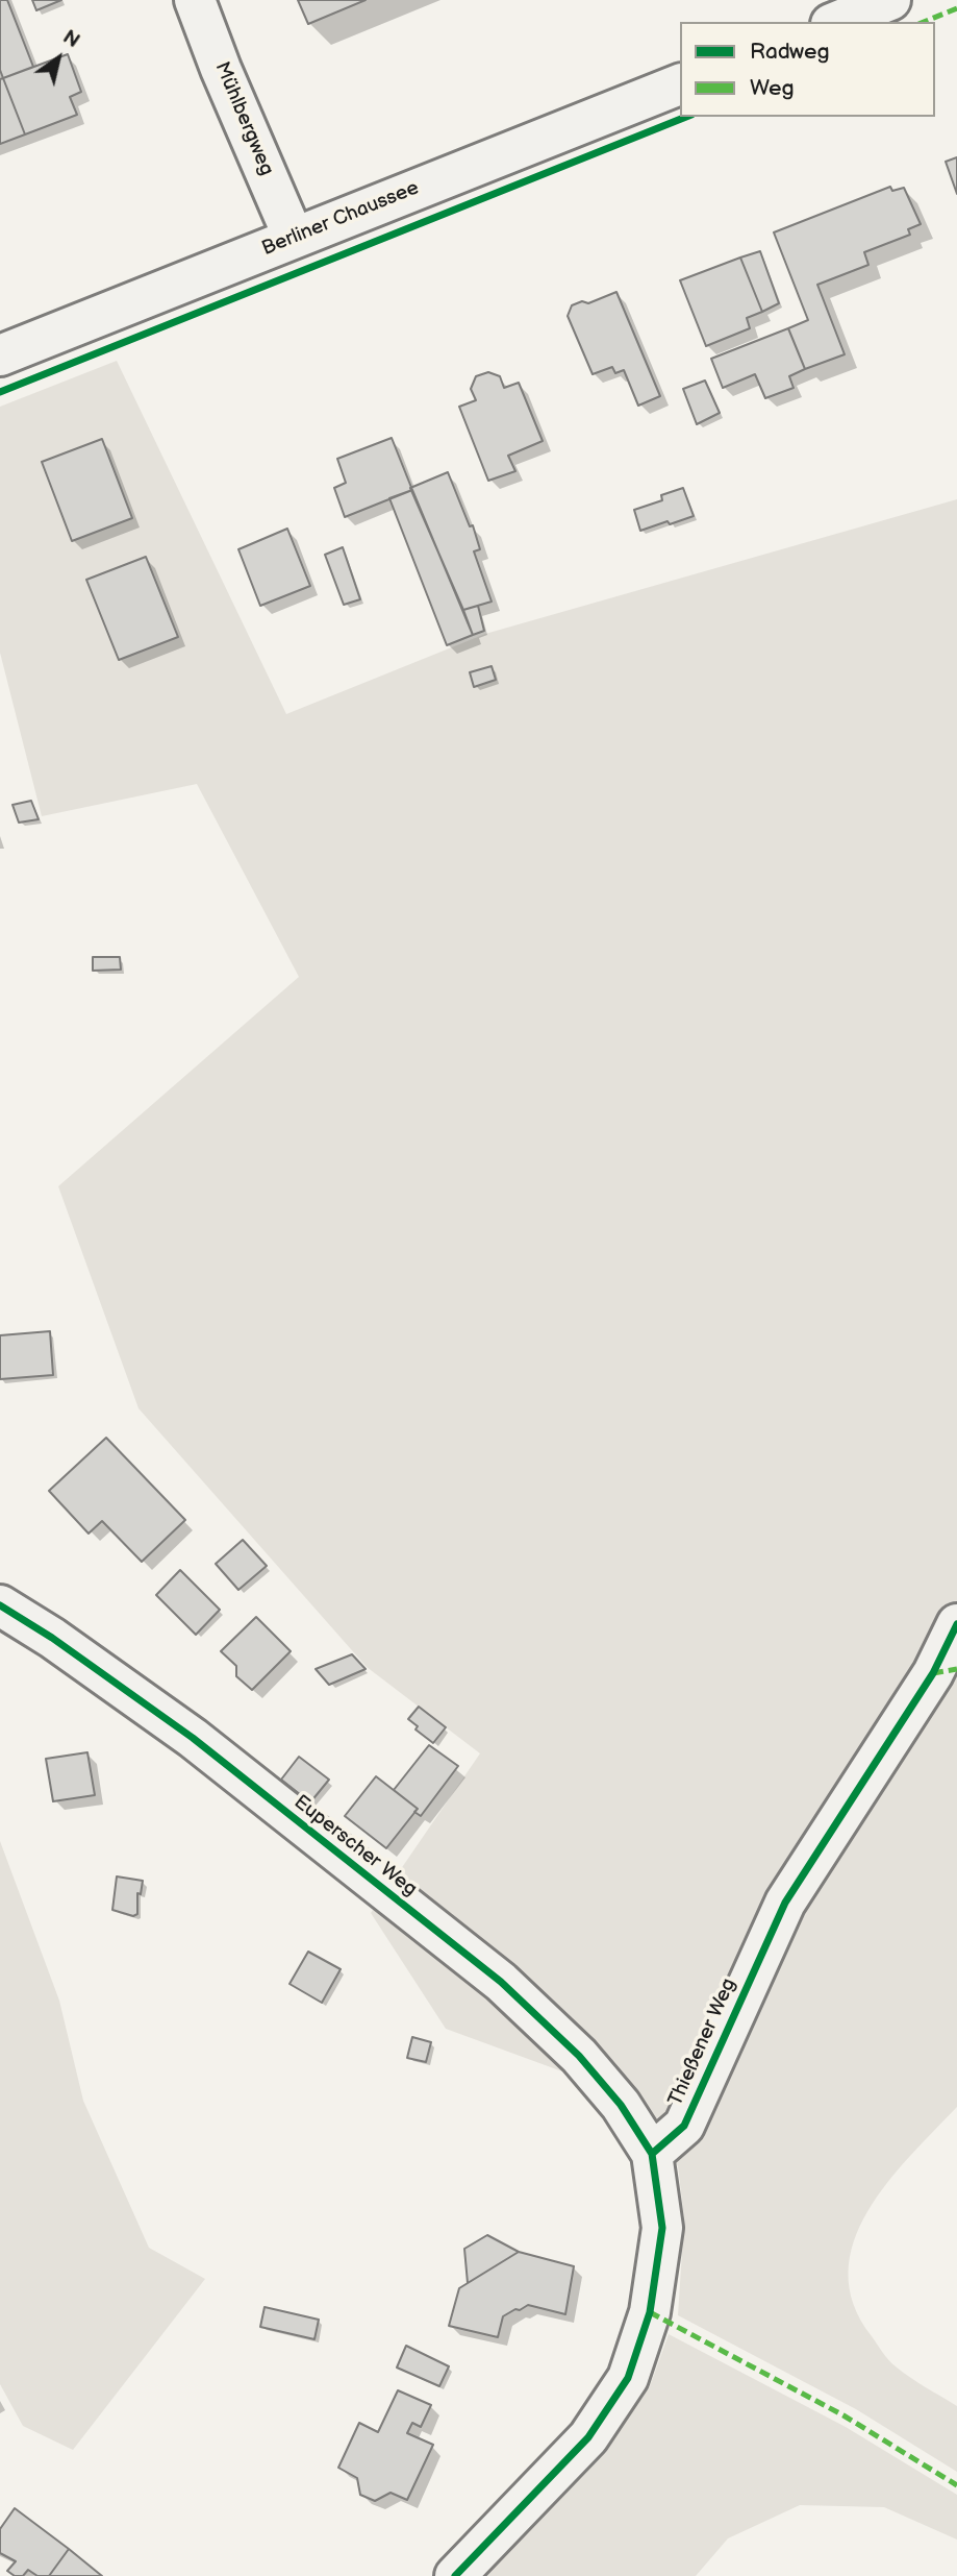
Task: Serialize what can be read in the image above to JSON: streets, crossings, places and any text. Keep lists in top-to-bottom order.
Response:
{
  "streets": {
    "street": [
      "Mühlbergweg",
      "Berliner Chaussee",
      "Euperscher Weg",
      "Thießener Weg"
    ]
  },
  "crossings": [
    ["Mühlbergweg", "Berliner Chaussee"],
    ["Euperscher Weg", "Thießener Weg"]
  ],
  "legend": ["Radweg", "Weg"],
  "north": "top right"
}
